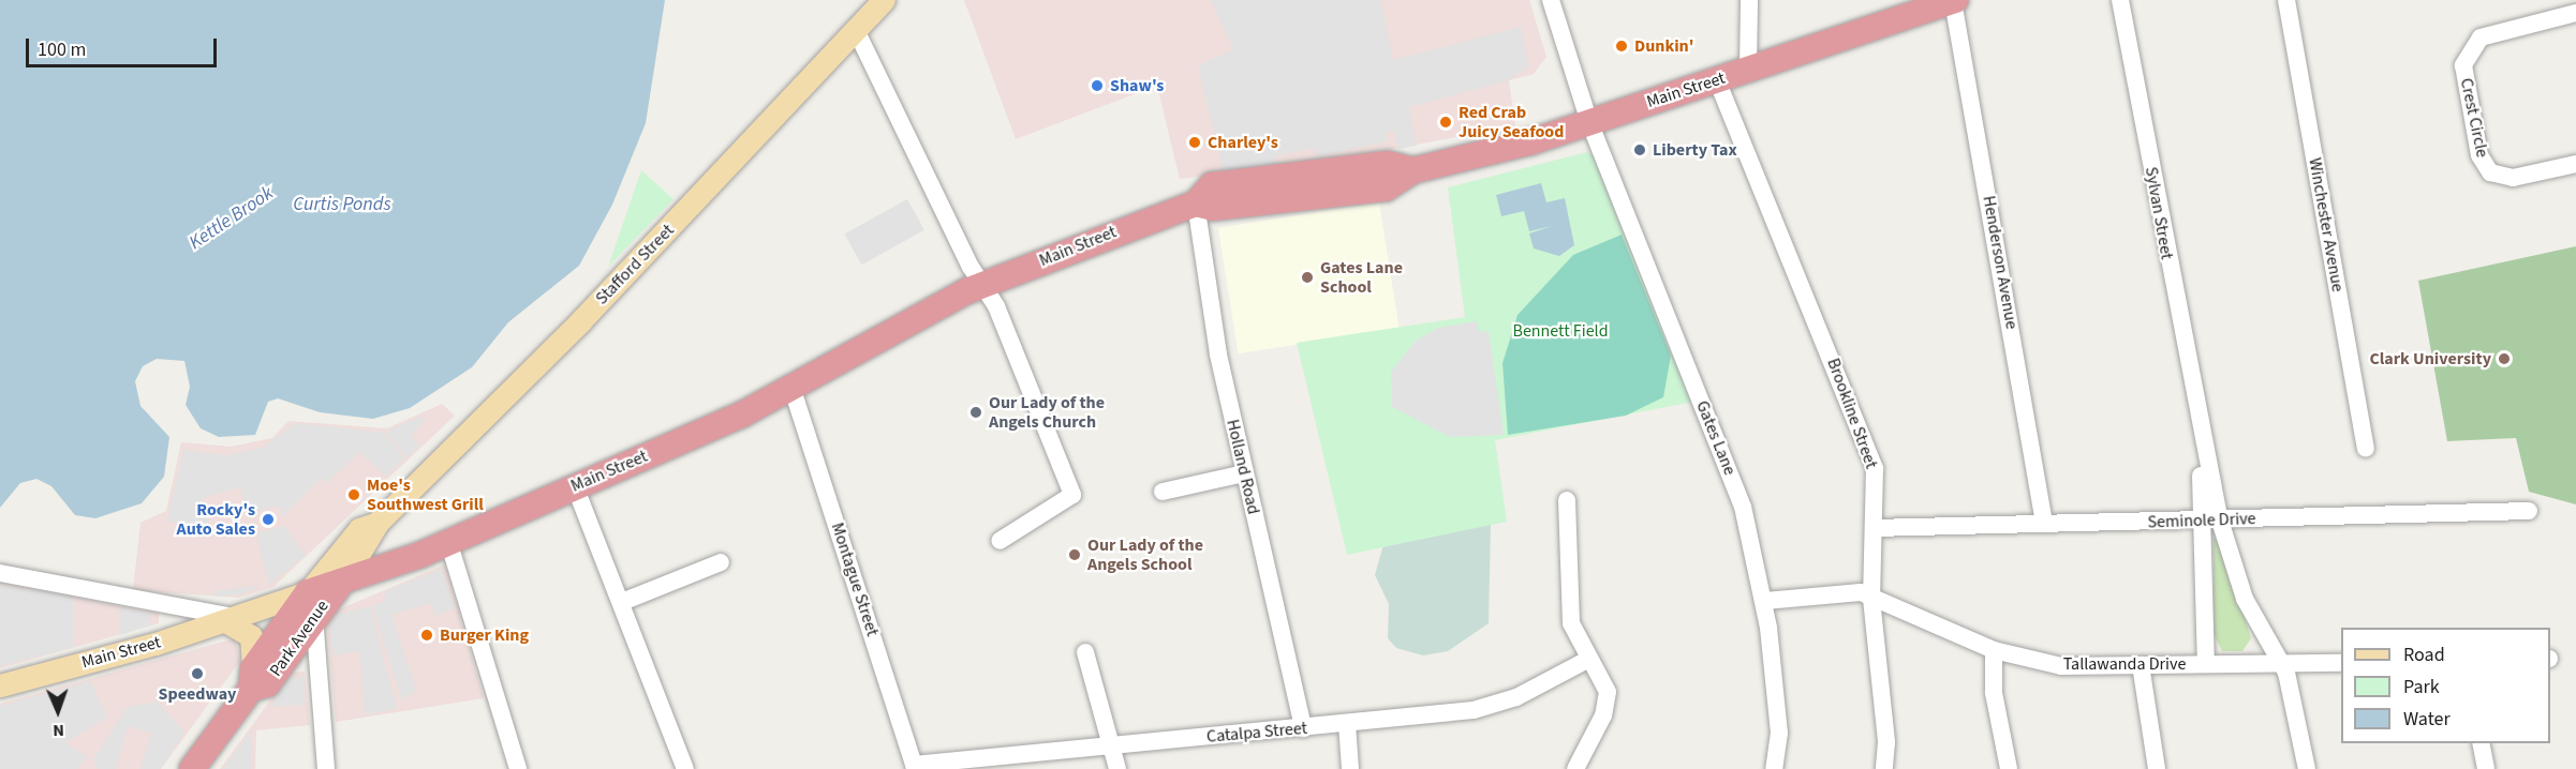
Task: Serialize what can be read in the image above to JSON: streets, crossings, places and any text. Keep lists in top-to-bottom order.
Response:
{
  "streets": {
    "highway": ["Main Street", "Park Avenue"],
    "main road": ["Stafford Street"],
    "street": [
      "Crest Circle",
      "Sylvan Street",
      "Winchester Avenue",
      "Henderson Avenue",
      "Brookline Street",
      "Gates Lane",
      "Holland Road",
      "Seminole Drive",
      "Montague Street",
      "Tallawanda Drive",
      "Catalpa Street"
    ]
  },
  "crossings": [
    ["Main Street", "Henderson Avenue"],
    ["Main Street", "Stafford Street"],
    ["Main Street", "Brookline Street"],
    ["Main Street", "Gates Lane"],
    ["Main Street", "Holland Road"],
    ["Main Street", "Montague Street"],
    ["Main Street", "Park Avenue"],
    ["Sylvan Street", "Seminole Drive"],
    ["Sylvan Street", "Tallawanda Drive"],
    ["Henderson Avenue", "Seminole Drive"],
    ["Stafford Street", "Park Avenue"],
    ["Brookline Street", "Seminole Drive"],
    ["Brookline Street", "Tallawanda Drive"],
    ["Gates Lane", "Tallawanda Drive"],
    ["Holland Road", "Catalpa Street"],
    ["Montague Street", "Catalpa Street"]
  ],
  "water": ["Curtis Ponds", "Kettle Brook"],
  "parks": ["Bennett Field"],
  "places": [
    "Dunkin'",
    "Shaw's",
    "Red Crab Juicy Seafood",
    "Charley's",
    "Liberty Tax",
    "Gates Lane School",
    "Clark University",
    "Our Lady of the Angels Church",
    "Moe's Southwest Grill",
    "Rocky's Auto Sales",
    "Our Lady of the Angels School",
    "Burger King",
    "Speedway"
  ],
  "legend": ["Road", "Park", "Water"],
  "scale_bar": "100 m",
  "north": "bottom"
}
